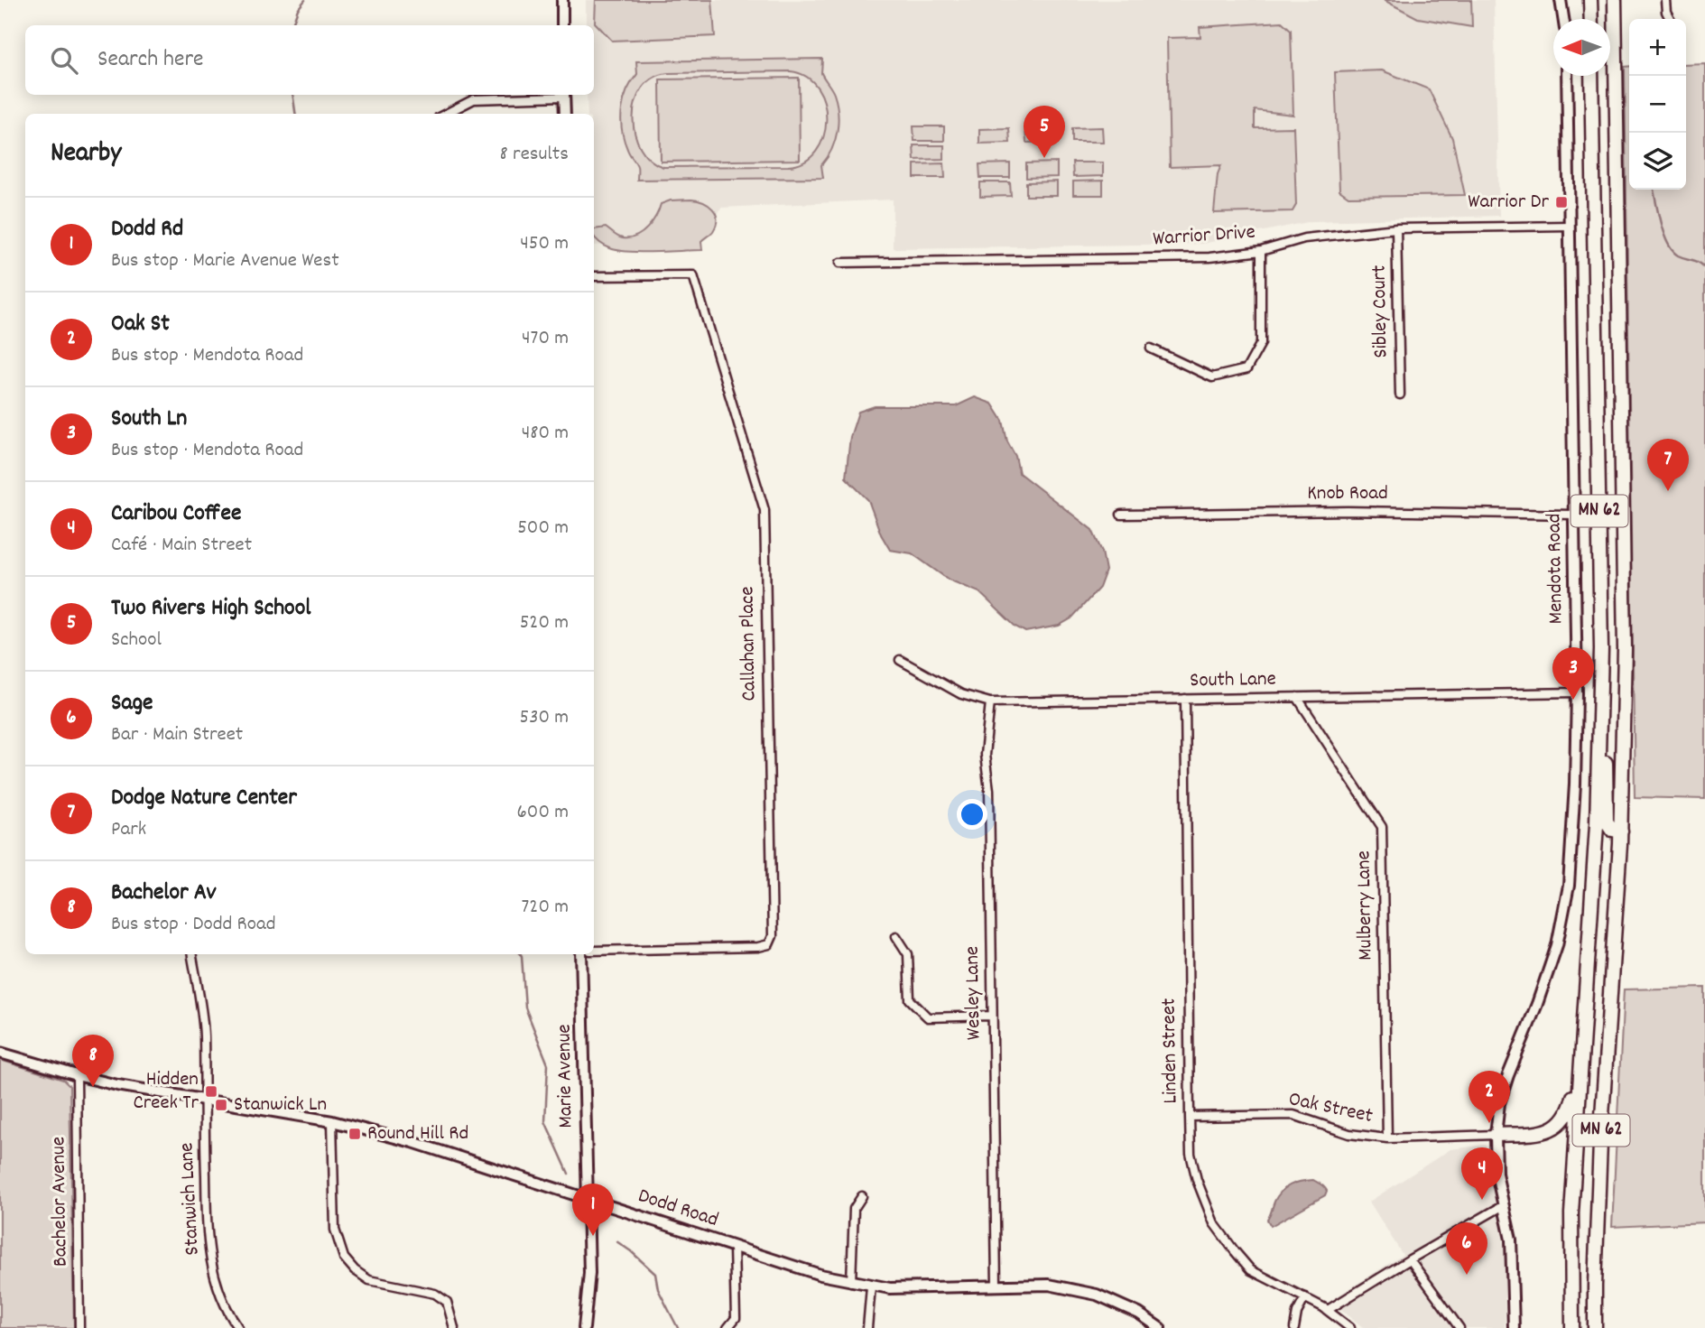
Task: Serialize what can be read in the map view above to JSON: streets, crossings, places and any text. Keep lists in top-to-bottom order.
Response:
{
  "streets": {
    "highway": ["MN 62"],
    "street": [
      "Warrior Drive",
      "Sibley Court",
      "Knob Road",
      "Mendota Road",
      "Callahan Place",
      "South Lane",
      "Mulberry Lane",
      "Wesley Lane",
      "Linden Street",
      "Marie Avenue",
      "Oak Street",
      "Stanwich Lane",
      "Bachelor Avenue",
      "Dodd Road"
    ]
  },
  "crossings": [
    ["Warrior Drive", "Sibley Court"],
    ["Warrior Drive", "Mendota Road"],
    ["Knob Road", "Mendota Road"],
    ["Mendota Road", "South Lane"],
    ["Mendota Road", "Oak Street"],
    ["South Lane", "Mulberry Lane"],
    ["South Lane", "Wesley Lane"],
    ["South Lane", "Linden Street"],
    ["Mulberry Lane", "Oak Street"],
    ["Wesley Lane", "Dodd Road"],
    ["Linden Street", "Oak Street"],
    ["Marie Avenue", "Dodd Road"],
    ["Stanwich Lane", "Dodd Road"],
    ["Bachelor Avenue", "Dodd Road"]
  ],
  "places": {
    "transit": [
      "Warrior Dr",
      "Hidden Creek Tr",
      "Stanwick Ln",
      "Round Hill Rd"
    ]
  },
  "north": "left",
  "page": {
    "map_buttons": ["+", "−"],
    "search": "Search here",
    "pins": [
      "5",
      "7",
      "3",
      "8",
      "2",
      "4",
      "1",
      "6"
    ],
    "heading": ["Nearby", "8 results"],
    "list": [
      {
        "mark": "1",
        "name": "Dodd Rd",
        "note": "Bus stop · Marie Avenue West",
        "value": "450 m"
      },
      {
        "mark": "2",
        "name": "Oak St",
        "note": "Bus stop · Mendota Road",
        "value": "470 m"
      },
      {
        "mark": "3",
        "name": "South Ln",
        "note": "Bus stop · Mendota Road",
        "value": "480 m"
      },
      {
        "mark": "4",
        "name": "Caribou Coffee",
        "note": "Café · Main Street",
        "value": "500 m"
      },
      {
        "mark": "5",
        "name": "Two Rivers High School",
        "note": "School",
        "value": "520 m"
      },
      {
        "mark": "6",
        "name": "Sage",
        "note": "Bar · Main Street",
        "value": "530 m"
      },
      {
        "mark": "7",
        "name": "Dodge Nature Center",
        "note": "Park",
        "value": "600 m"
      },
      {
        "mark": "8",
        "name": "Bachelor Av",
        "note": "Bus stop · Dodd Road",
        "value": "720 m"
      }
    ]
  }
}
